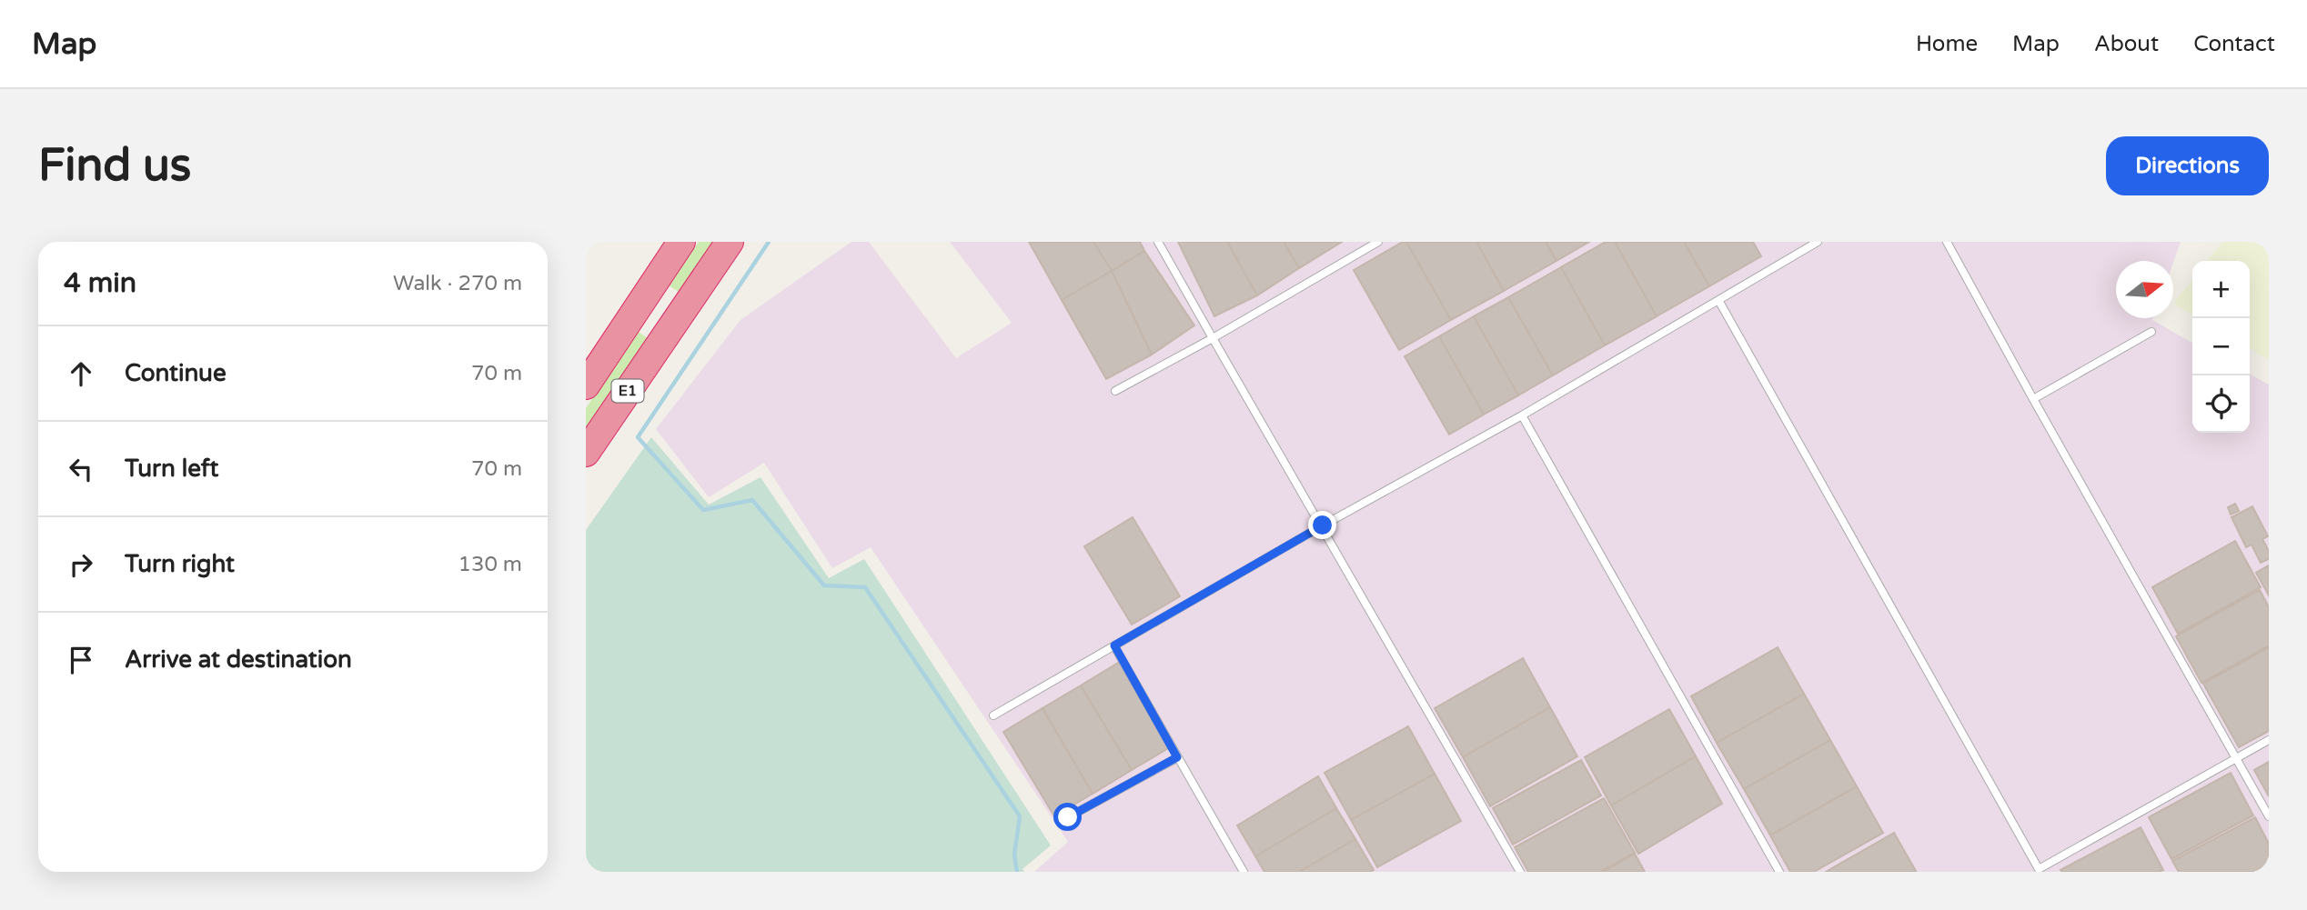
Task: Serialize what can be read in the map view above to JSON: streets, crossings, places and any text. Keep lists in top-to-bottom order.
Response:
{
  "streets": {
    "highway": ["E1"]
  },
  "north": "right",
  "page": {
    "header": "Map",
    "nav": [
      "Home",
      "Map",
      "About",
      "Contact"
    ],
    "buttons": "Directions",
    "title": "Find us",
    "heading": ["4 min", "Walk · 270 m"],
    "map_buttons": ["+", "−"],
    "list": [
      ["Continue", "70 m"],
      ["Turn left", "70 m"],
      ["Turn right", "130 m"],
      "Arrive at destination"
    ]
  }
}
